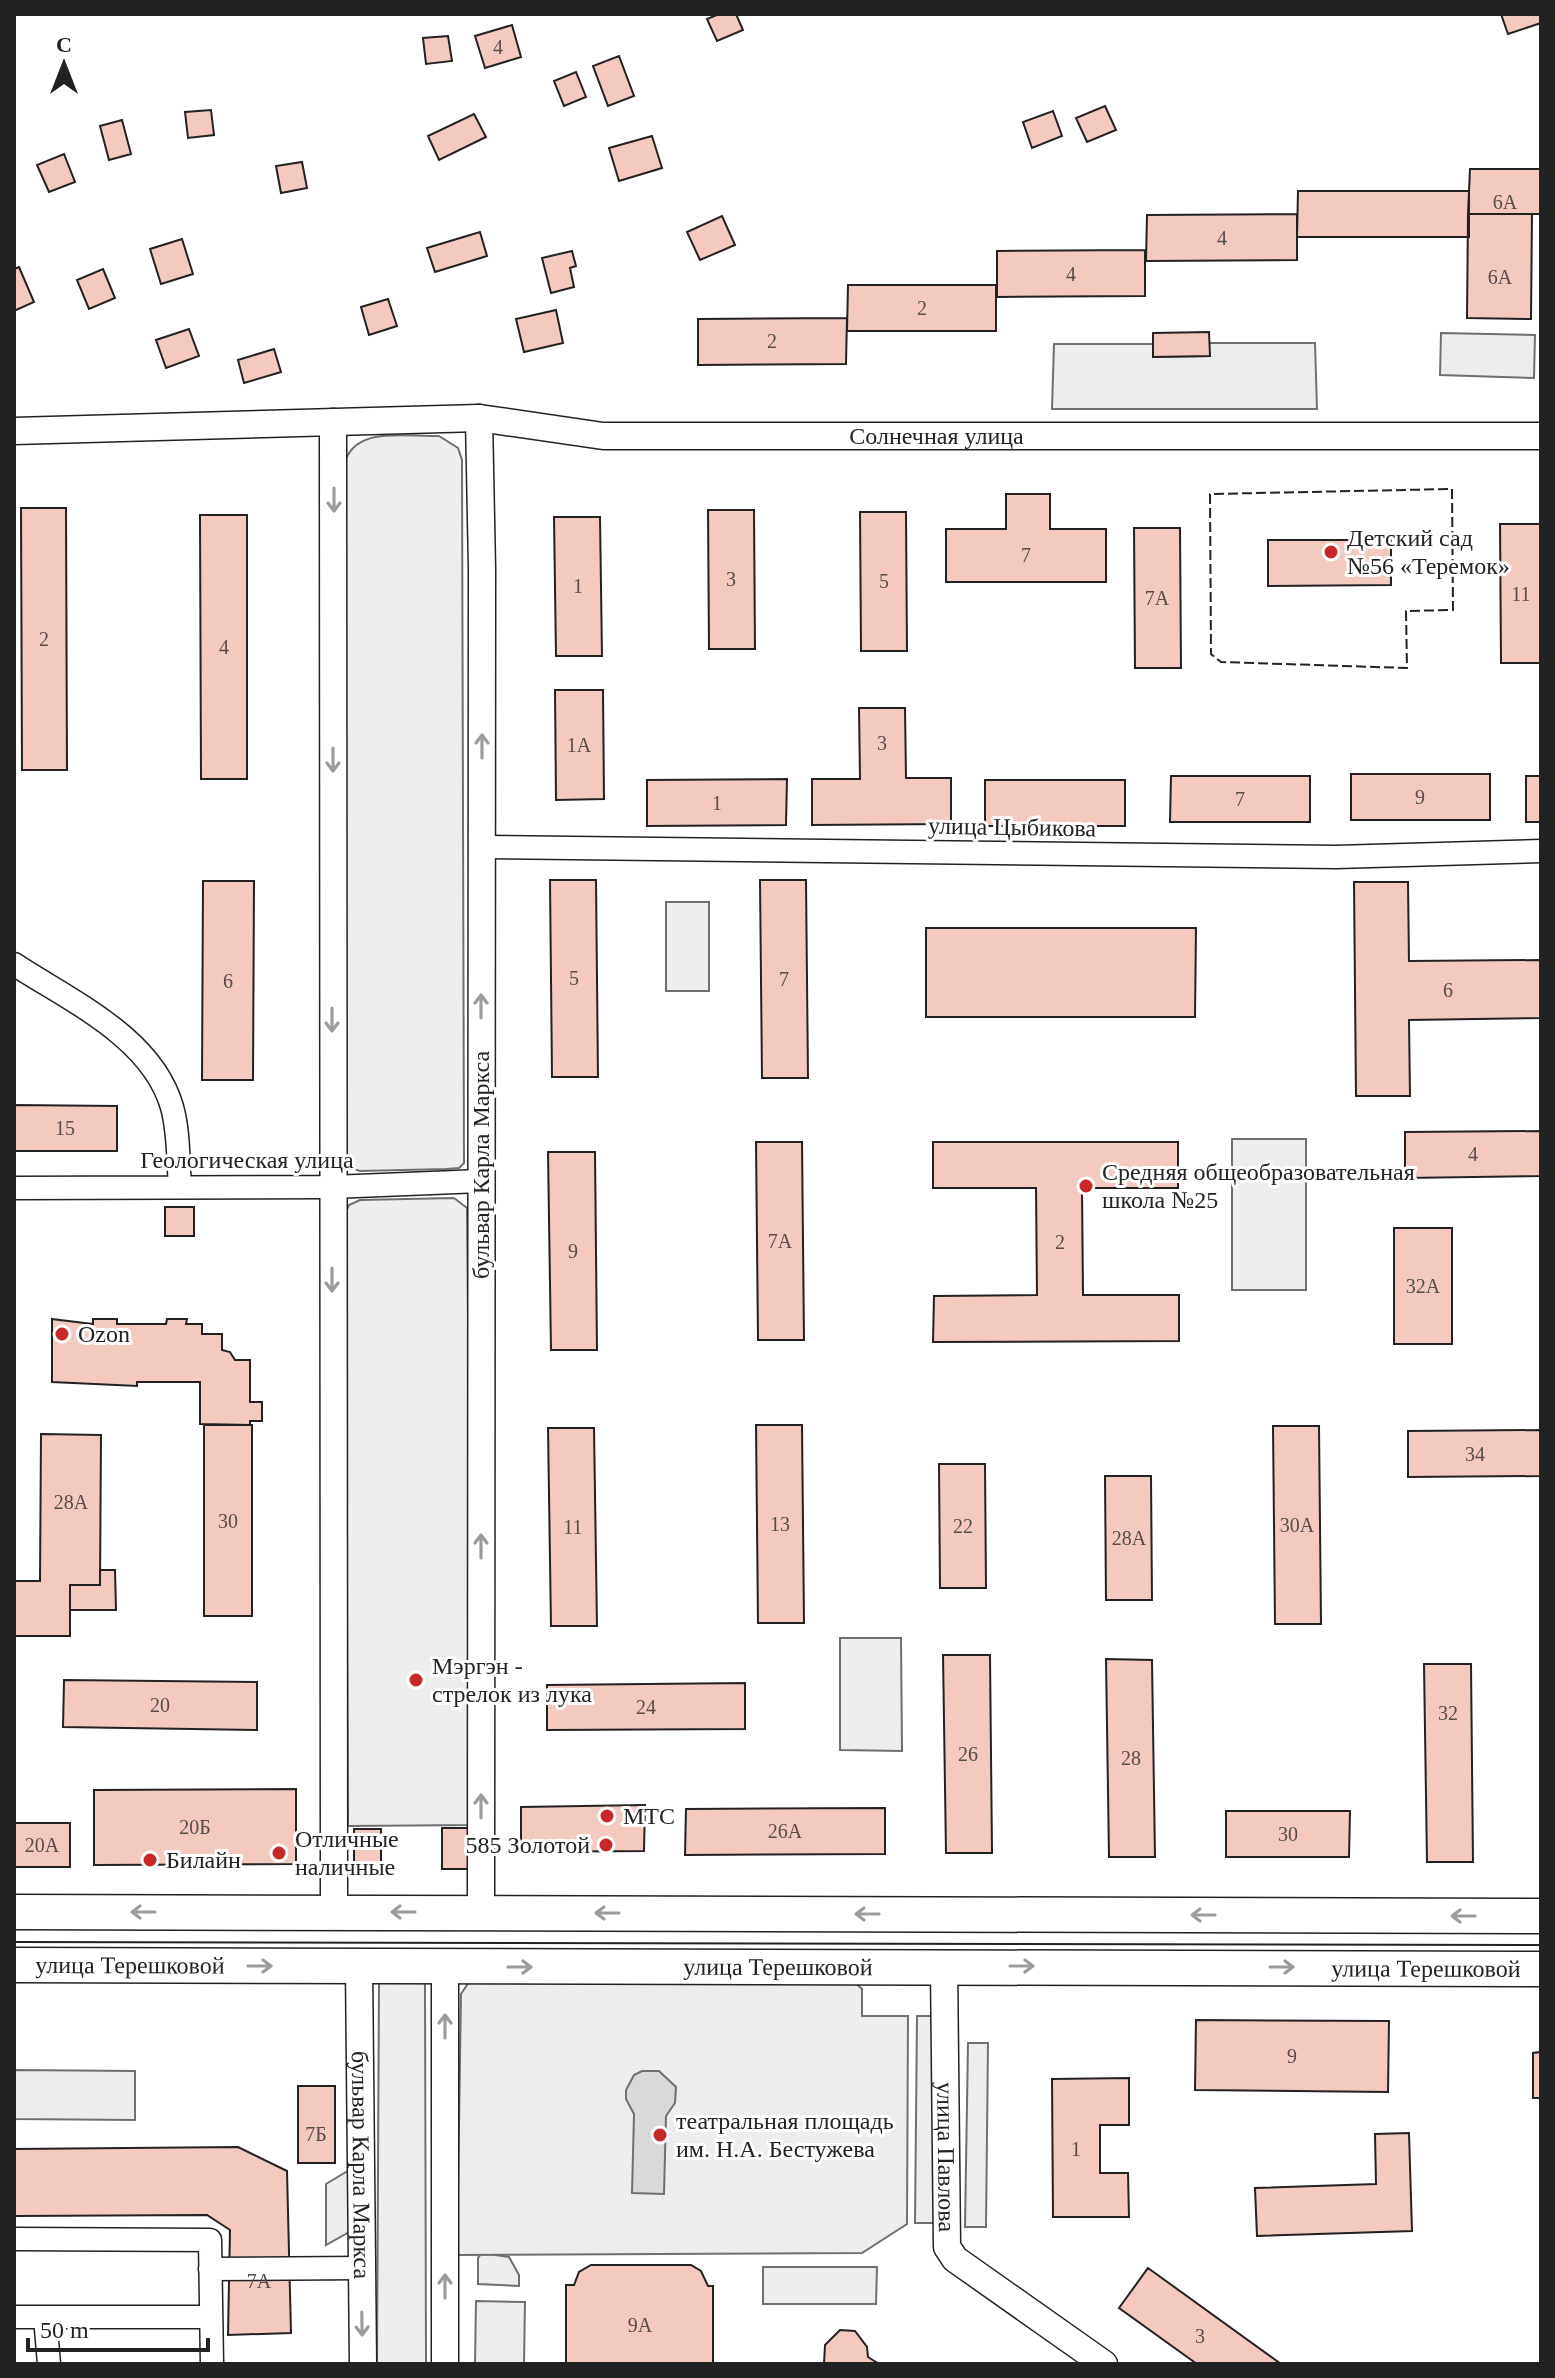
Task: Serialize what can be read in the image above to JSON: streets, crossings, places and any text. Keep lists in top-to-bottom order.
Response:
{
  "streets": {
    "main road": ["улица Терешковой"],
    "street": [
      "Солнечная улица",
      "улица Цыбикова",
      "Геологическая улица",
      "бульвар Карла Маркса",
      "улица Павлова"
    ]
  },
  "crossings": [
    ["Солнечная улица", "бульвар Карла Маркса"],
    ["улица Цыбикова", "бульвар Карла Маркса"],
    ["Геологическая улица", "бульвар Карла Маркса"],
    ["бульвар Карла Маркса", "улица Терешковой"],
    ["улица Терешковой", "улица Павлова"]
  ],
  "places": [
    "Детский сад №56 «Теремок»",
    "Средняя общеобразовательная школа №25",
    "Ozon",
    "Мэргэн - стрелок из лука",
    "МТС",
    "585 Золотой",
    "Отличные наличные",
    "Билайн",
    "театральная площадь им. Н.А. Бестужева"
  ],
  "house_numbers": [
    "4",
    "6А",
    "4",
    "4",
    "6А",
    "2",
    "2",
    "7",
    "3",
    "5",
    "1",
    "11",
    "7А",
    "2",
    "4",
    "3",
    "1А",
    "9",
    "7",
    "1",
    "5",
    "7",
    "6",
    "6",
    "15",
    "4",
    "7А",
    "2",
    "9",
    "32А",
    "34",
    "28А",
    "30",
    "13",
    "30А",
    "22",
    "11",
    "28А",
    "20",
    "24",
    "32",
    "26",
    "28",
    "20Б",
    "26А",
    "30",
    "20А",
    "9",
    "7Б",
    "1",
    "7А",
    "9А",
    "3"
  ],
  "scale_bar": "50 m",
  "north": "top"
}
